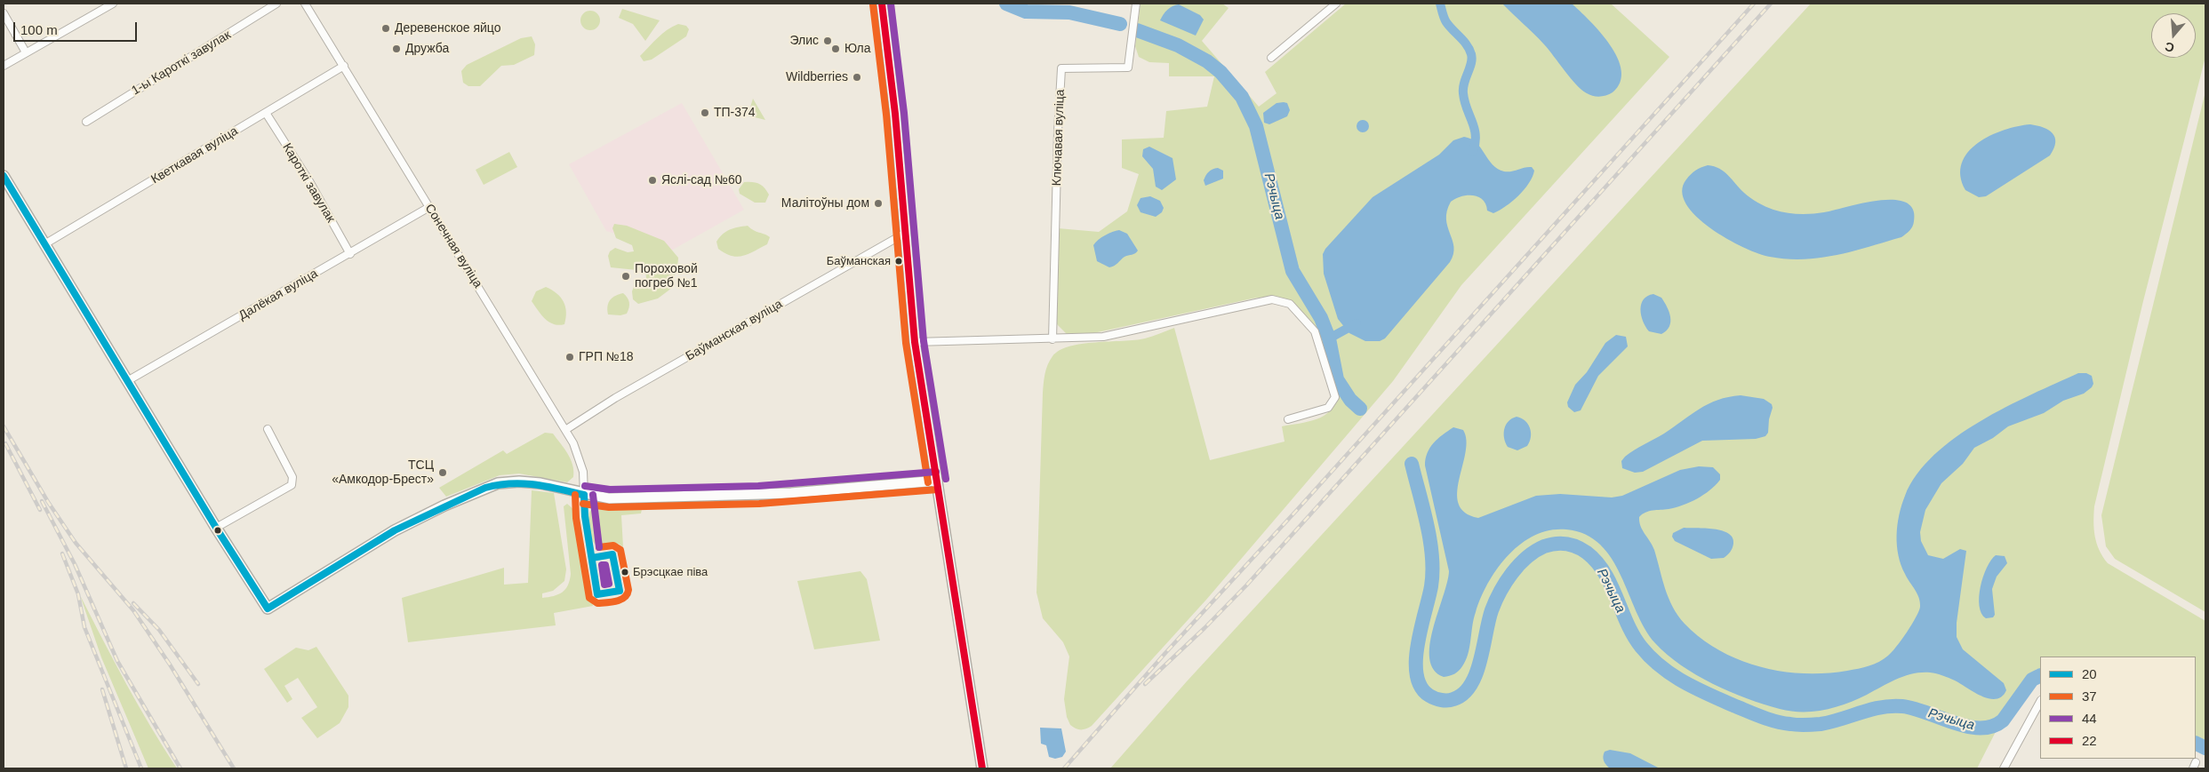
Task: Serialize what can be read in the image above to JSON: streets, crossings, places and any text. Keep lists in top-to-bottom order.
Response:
{
  "streets": {
    "street": [
      "1-ы Кароткі завулак",
      "Ключавая вуліца",
      "Кветкавая вуліца",
      "Кароткі завулак",
      "Сонечная вуліца",
      "Далёкая вуліца",
      "Баўманская вуліца"
    ]
  },
  "crossings": [
    ["Кветкавая вуліца", "Кароткі завулак"],
    ["Кветкавая вуліца", "Сонечная вуліца"],
    ["Кароткі завулак", "Далёкая вуліца"],
    ["Сонечная вуліца", "Далёкая вуліца"],
    ["Сонечная вуліца", "Баўманская вуліца"]
  ],
  "water": ["Рэчыца"],
  "places": [
    "Деревенское яйцо",
    "Элис",
    "Дружба",
    "Юла",
    "Wildberries",
    "ТП-374",
    "Яслі-сад №60",
    "Малітоўны дом",
    "Баўманская",
    "Пороховой погреб №1",
    "ГРП №18",
    "ТСЦ «Амкодор-Брест»",
    "Брэсцкае піва"
  ],
  "lines": [
    "transit line 44",
    "transit line 22",
    "transit line 37",
    "transit line 20"
  ],
  "legend": [
    "20",
    "37",
    "44",
    "22"
  ],
  "scale_bar": "100 m",
  "north": "bottom"
}
